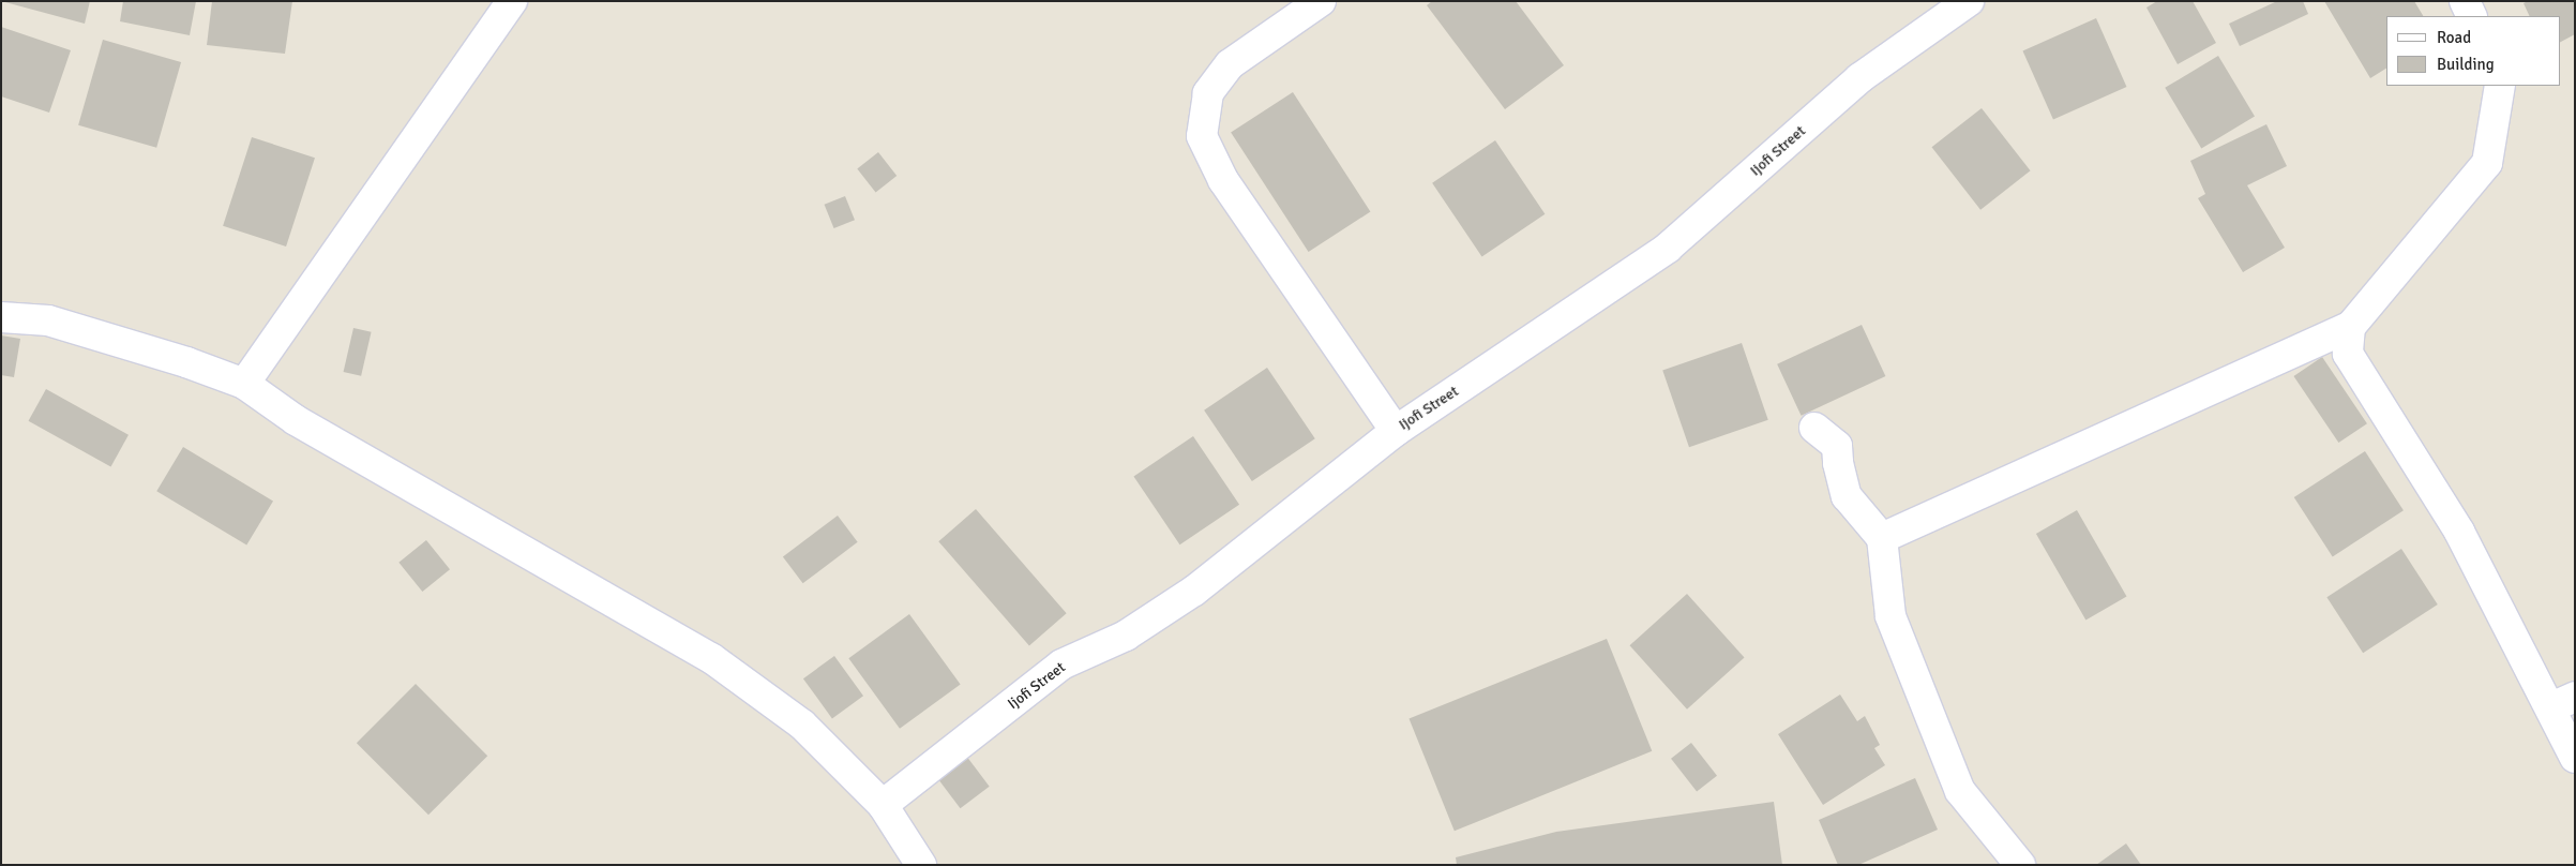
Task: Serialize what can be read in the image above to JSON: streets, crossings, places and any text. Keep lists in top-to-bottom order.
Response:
{
  "streets": {
    "street": ["Ijofi Street"]
  },
  "legend": ["Road", "Building"]
}
